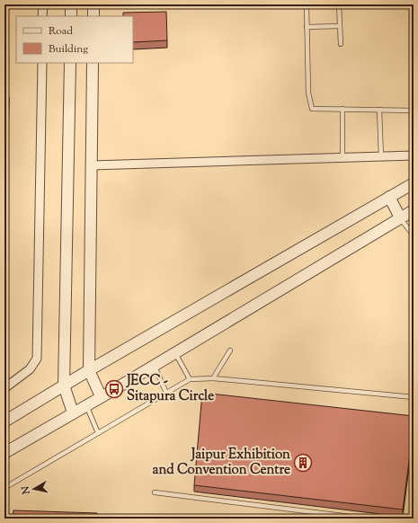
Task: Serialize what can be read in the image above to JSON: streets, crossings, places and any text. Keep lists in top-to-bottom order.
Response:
{
  "places": {
    "bus stop": ["JECC - Sitapura Circle"],
    "building": ["Jaipur Exhibition and Convention Centre"]
  },
  "legend": ["Road", "Building"],
  "north": "left"
}
